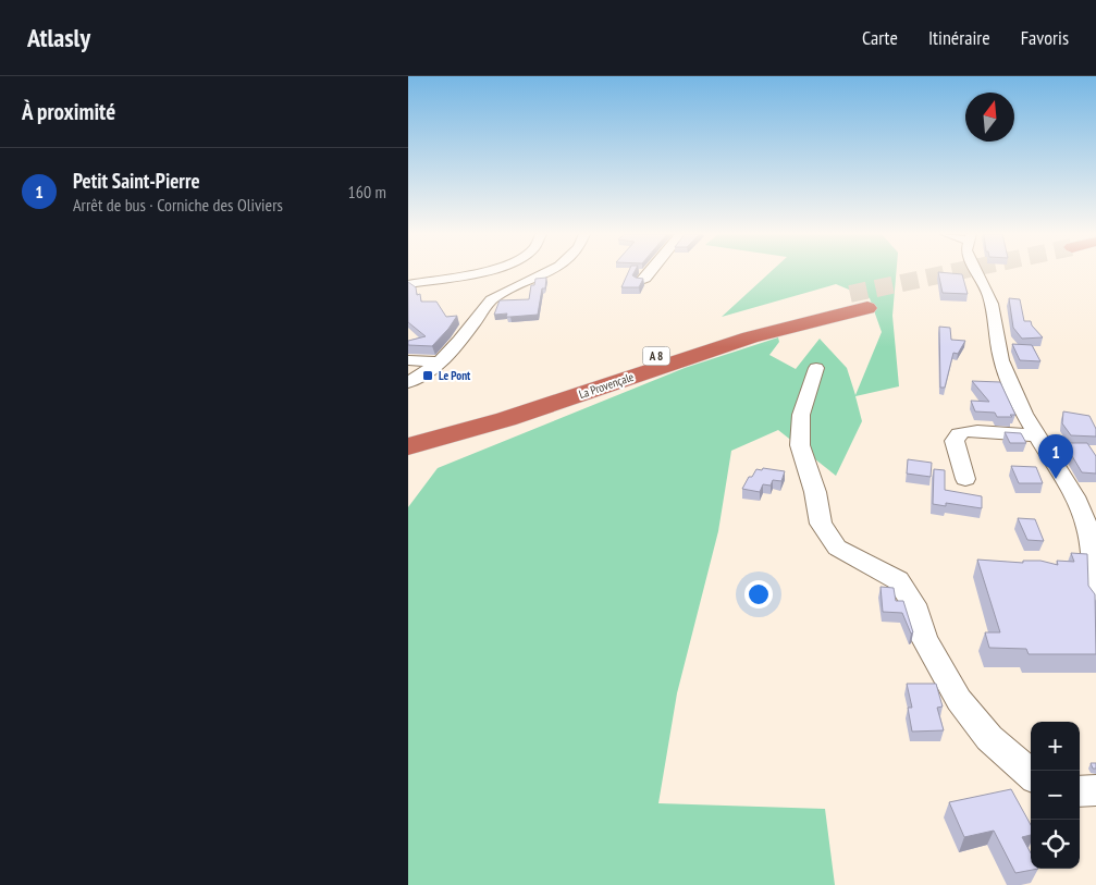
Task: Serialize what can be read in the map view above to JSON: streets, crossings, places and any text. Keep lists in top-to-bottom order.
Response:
{
  "streets": {
    "highway": ["A 8", "La Provençale"]
  },
  "places": {
    "transit": ["Le Pont"]
  },
  "north": "top",
  "page": {
    "header": "Atlasly",
    "nav": ["Carte", "Itinéraire", "Favoris"],
    "heading": "À proximité",
    "list": [
      {
        "mark": "1",
        "name": "Petit Saint-Pierre",
        "note": "Arrêt de bus · Corniche des Oliviers",
        "value": "160 m"
      }
    ],
    "pins": "1",
    "map_buttons": ["+", "−"]
  }
}
